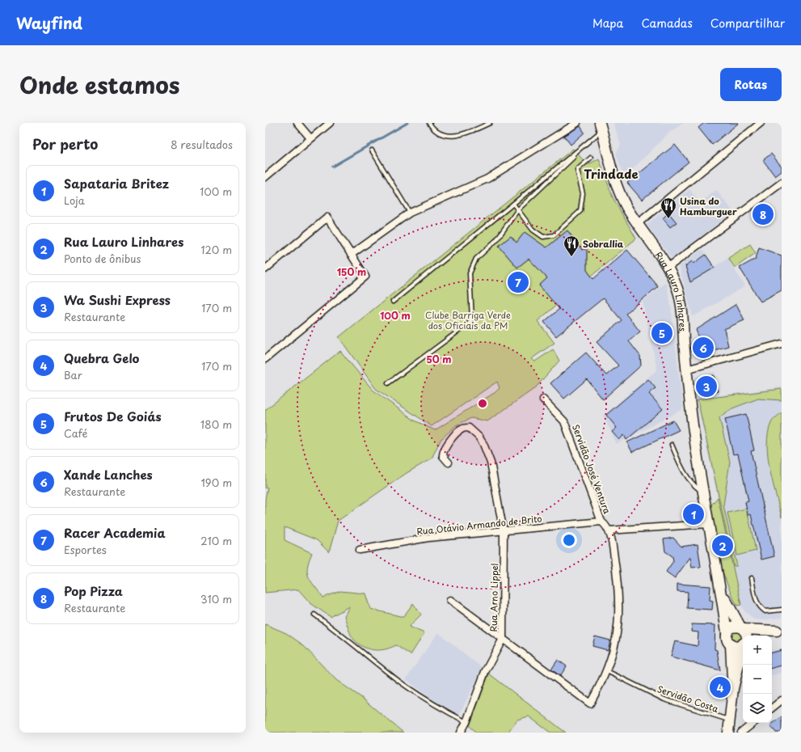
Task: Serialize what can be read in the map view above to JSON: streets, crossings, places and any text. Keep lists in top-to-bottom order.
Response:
{
  "streets": {
    "main road": ["Rua Lauro Linhares"],
    "street": ["Servidão José Ventura", "Rua Otávio Armando de Brito", "Rua Arno Lippel"],
    "lane": ["Servidão Costa"]
  },
  "crossings": [
    ["Servidão José Ventura", "Rua Otávio Armando de Brito"],
    ["Servidão José Ventura", "Rua Arno Lippel"],
    ["Servidão José Ventura", "Servidão Costa"],
    ["Rua Otávio Armando de Brito", "Rua Arno Lippel"]
  ],
  "districts": ["Trindade"],
  "parks": ["Clube Barriga Verde dos Oficiais da PM"],
  "places": {
    "restaurant": ["Usina do Hamburguer", "Sobrallia"]
  },
  "page": {
    "header": "Wayfind",
    "nav": ["Mapa", "Camadas", "Compartilhar"],
    "title": "Onde estamos",
    "buttons": "Rotas",
    "heading": ["Por perto", "8 resultados"],
    "list": [
      {
        "mark": "1",
        "name": "Sapataria Britez",
        "note": "Loja",
        "value": "100 m"
      },
      {
        "mark": "2",
        "name": "Rua Lauro Linhares",
        "note": "Ponto de ônibus",
        "value": "120 m"
      },
      {
        "mark": "3",
        "name": "Wa Sushi Express",
        "note": "Restaurante",
        "value": "170 m"
      },
      {
        "mark": "4",
        "name": "Quebra Gelo",
        "note": "Bar",
        "value": "170 m"
      },
      {
        "mark": "5",
        "name": "Frutos De Goiás",
        "note": "Café",
        "value": "180 m"
      },
      {
        "mark": "6",
        "name": "Xande Lanches",
        "note": "Restaurante",
        "value": "190 m"
      },
      {
        "mark": "7",
        "name": "Racer Academia",
        "note": "Esportes",
        "value": "210 m"
      },
      {
        "mark": "8",
        "name": "Pop Pizza",
        "note": "Restaurante",
        "value": "310 m"
      }
    ],
    "pins": [
      "8",
      "7",
      "5",
      "6",
      "3",
      "1",
      "2",
      "4"
    ],
    "map_buttons": ["+", "−"]
  },
  "rings": ["150 m", "100 m", "50 m"]
}
